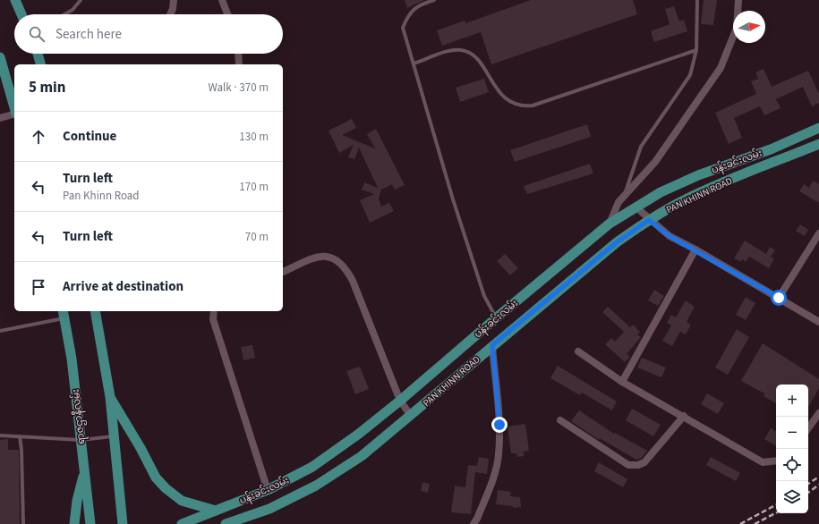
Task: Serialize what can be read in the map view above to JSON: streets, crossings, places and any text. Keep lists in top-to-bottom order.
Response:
{
  "streets": {
    "main road": ["ပန်းခင်းလမ်း", "PAN KHINN ROAD", "ရာဇဌာနီလမ်း"]
  },
  "north": "right",
  "page": {
    "search": "Search here",
    "heading": ["5 min", "Walk · 370 m"],
    "list": [
      ["Continue", "130 m"],
      ["Turn left", "Pan Khinn Road", "170 m"],
      ["Turn left", "70 m"],
      "Arrive at destination"
    ],
    "map_buttons": ["+", "−"]
  }
}
